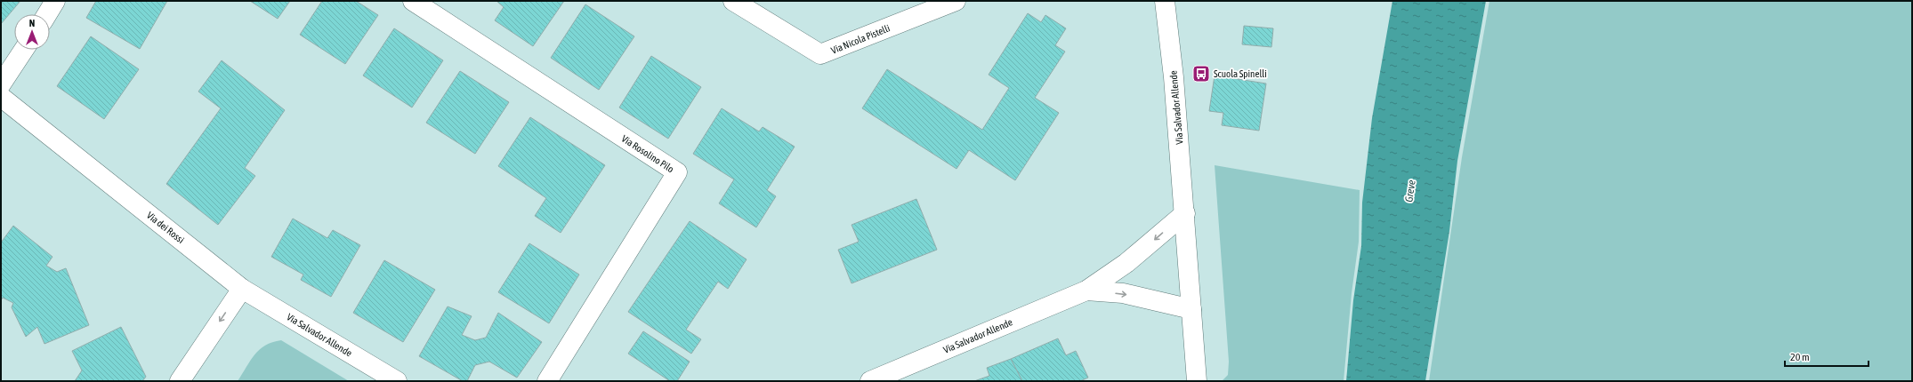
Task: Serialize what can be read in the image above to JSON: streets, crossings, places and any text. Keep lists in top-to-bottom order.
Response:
{
  "streets": {
    "street": [
      "Via Nicola Pistelli",
      "Via Salvador Allende",
      "Via Rosolino Pilo",
      "Via dei Rossi"
    ]
  },
  "crossings": [
    ["Via Salvador Allende", "Via dei Rossi"]
  ],
  "water": ["Greve"],
  "places": {
    "bus stop": ["Scuola Spinelli"]
  },
  "scale_bar": "20 m",
  "north": "top"
}
